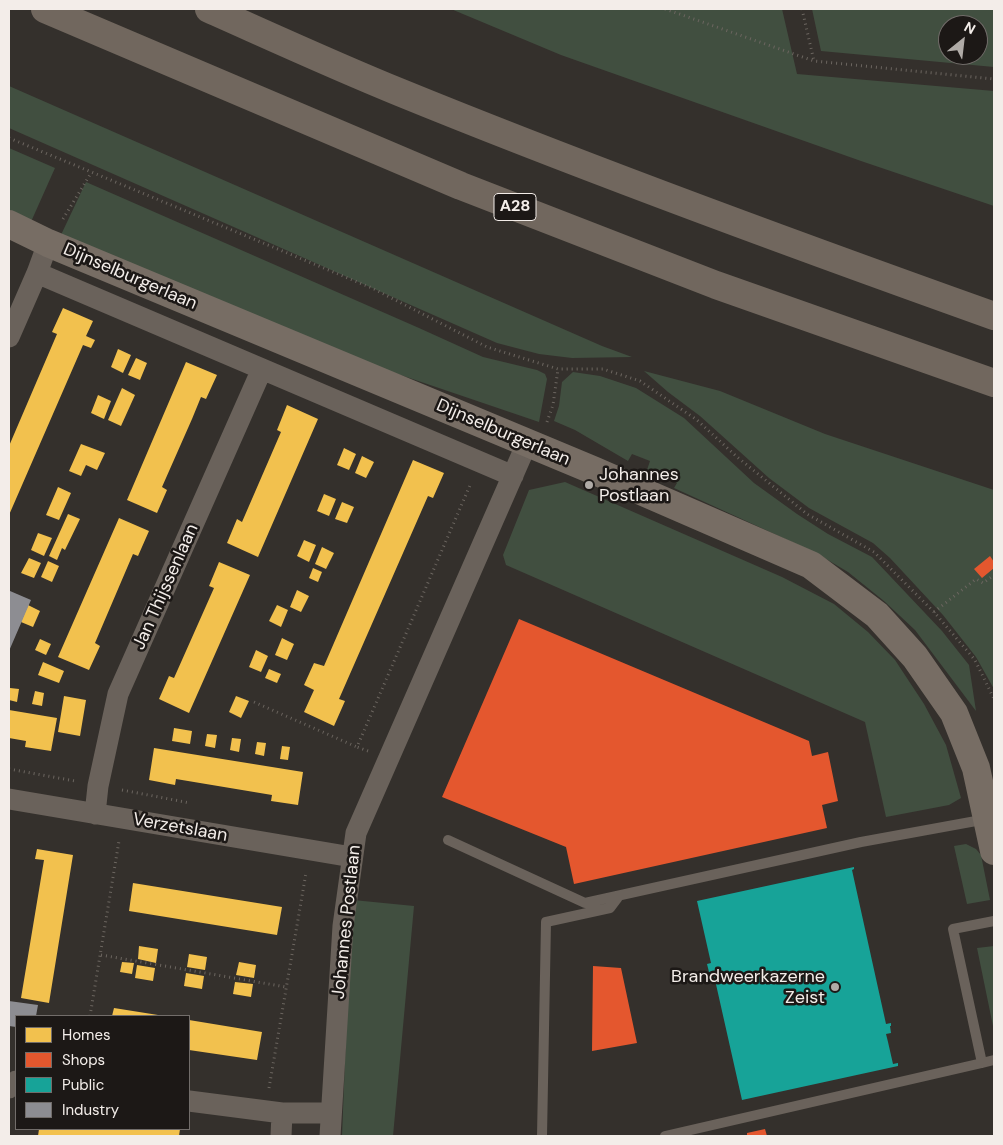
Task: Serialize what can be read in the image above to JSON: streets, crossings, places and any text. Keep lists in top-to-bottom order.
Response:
{
  "streets": {
    "highway": ["A28"],
    "main road": ["Dijnselburgerlaan"],
    "street": ["Jan Thijssenlaan", "Verzetslaan", "Johannes Postlaan"]
  },
  "crossings": [
    ["Dijnselburgerlaan", "Jan Thijssenlaan"],
    ["Dijnselburgerlaan", "Johannes Postlaan"],
    ["Jan Thijssenlaan", "Verzetslaan"],
    ["Verzetslaan", "Johannes Postlaan"]
  ],
  "places": ["Johannes Postlaan", "Brandweerkazerne Zeist"],
  "legend": [
    "Homes",
    "Shops",
    "Public",
    "Industry"
  ],
  "north": "top right"
}
